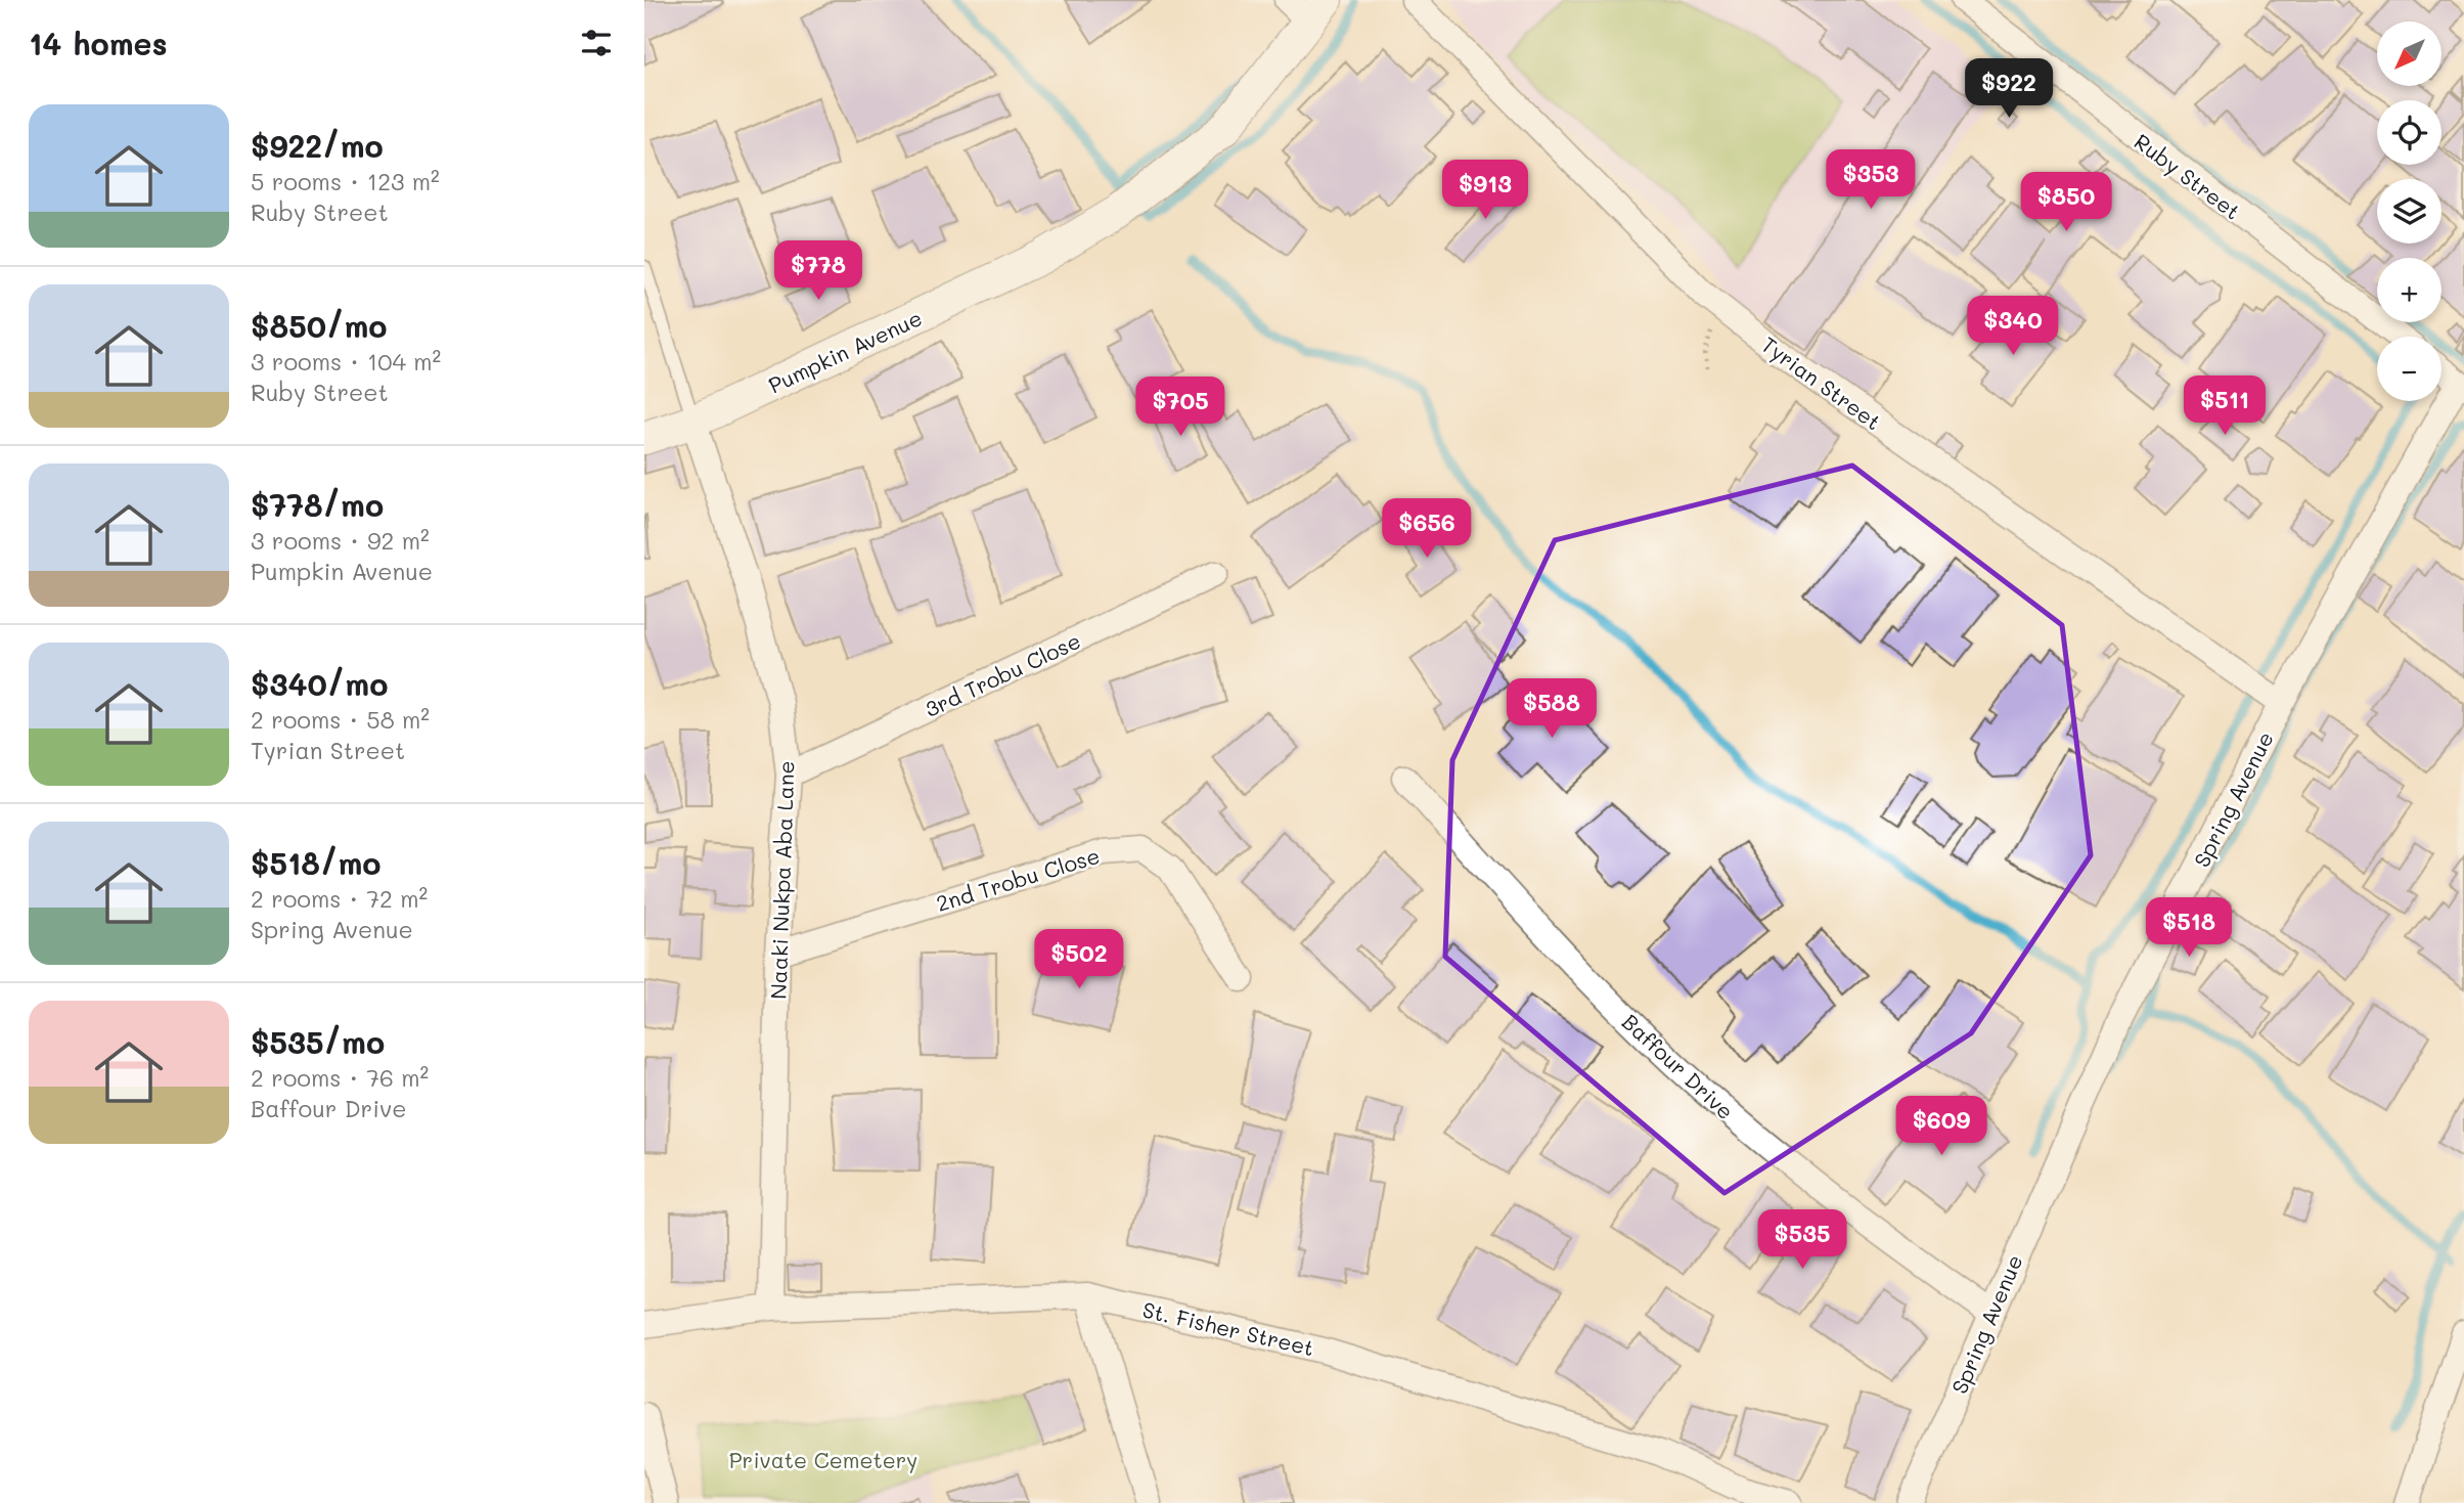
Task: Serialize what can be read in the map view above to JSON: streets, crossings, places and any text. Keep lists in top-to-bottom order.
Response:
{
  "streets": {
    "street": [
      "Ruby Street",
      "Pumpkin Avenue",
      "Tyrian Street",
      "3rd Trobu Close",
      "Spring Avenue",
      "2nd Trobu Close",
      "Naaki Nukpa Aba Lane",
      "Baffour Drive",
      "St. Fisher Street"
    ]
  },
  "crossings": [
    ["Pumpkin Avenue", "Naaki Nukpa Aba Lane"],
    ["Tyrian Street", "Spring Avenue"],
    ["3rd Trobu Close", "Naaki Nukpa Aba Lane"],
    ["Spring Avenue", "Baffour Drive"],
    ["2nd Trobu Close", "Naaki Nukpa Aba Lane"],
    ["Naaki Nukpa Aba Lane", "St. Fisher Street"]
  ],
  "parks": ["Private Cemetery"],
  "north": "bottom left",
  "page": {
    "heading": "14 homes",
    "map_buttons": ["+", "−"],
    "price": [
      "$922",
      "$353",
      "$913",
      "$850",
      "$778",
      "$340",
      "$511",
      "$705",
      "$656",
      "$588",
      "$518",
      "$502",
      "$609",
      "$535"
    ],
    "list": [
      {
        "name": "$922/mo",
        "note": "5 rooms · 123 m² · Ruby Street"
      },
      {
        "name": "$850/mo",
        "note": "3 rooms · 104 m² · Ruby Street"
      },
      {
        "name": "$778/mo",
        "note": "3 rooms · 92 m² · Pumpkin Avenue"
      },
      {
        "name": "$340/mo",
        "note": "2 rooms · 58 m² · Tyrian Street"
      },
      {
        "name": "$518/mo",
        "note": "2 rooms · 72 m² · Spring Avenue"
      },
      {
        "name": "$535/mo",
        "note": "2 rooms · 76 m² · Baffour Drive"
      }
    ]
  }
}
